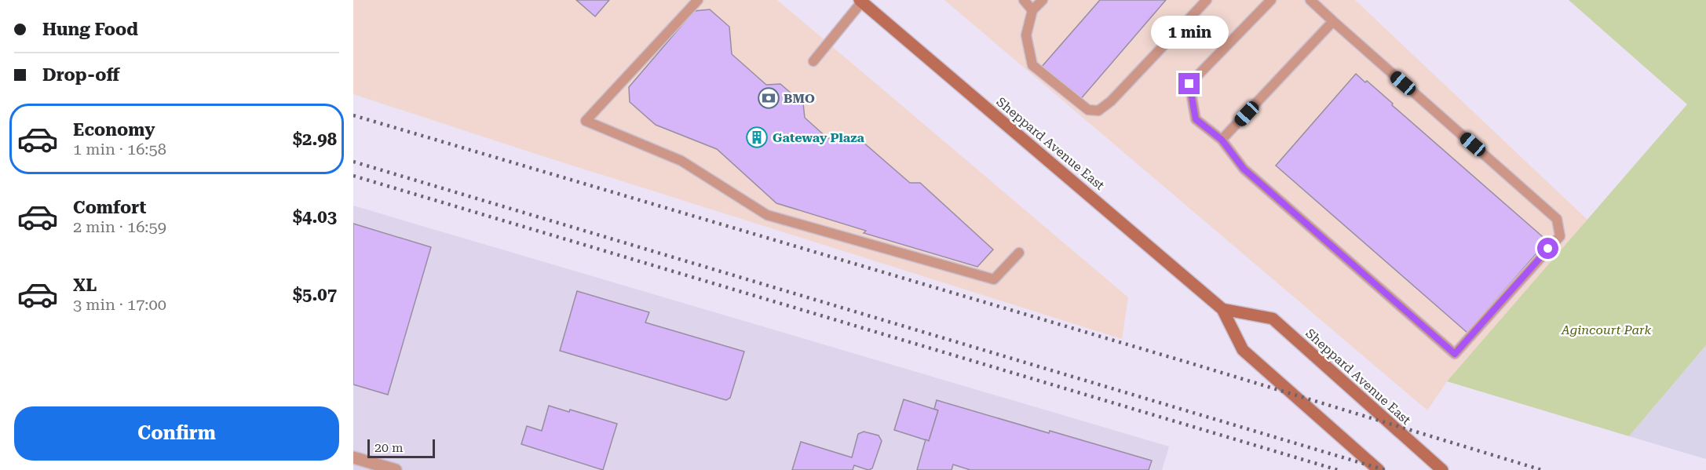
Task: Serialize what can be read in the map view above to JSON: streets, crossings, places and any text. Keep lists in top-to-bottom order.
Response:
{
  "streets": {
    "main road": ["Sheppard Avenue East"]
  },
  "parks": ["Agincourt Park"],
  "places": {
    "bank": ["BMO"],
    "building": ["Gateway Plaza"]
  },
  "scale_bar": "20 m",
  "page": {
    "banner": ["Hung Food", "Drop-off"],
    "bubble": "1 min",
    "list": [
      {
        "name": "Economy",
        "note": "1 min · 16:58",
        "value": "$2.98"
      },
      {
        "name": "Comfort",
        "note": "2 min · 16:59",
        "value": "$4.03"
      },
      {
        "name": "XL",
        "note": "3 min · 17:00",
        "value": "$5.07"
      }
    ],
    "buttons": "Confirm",
    "scale": "20 m"
  }
}
